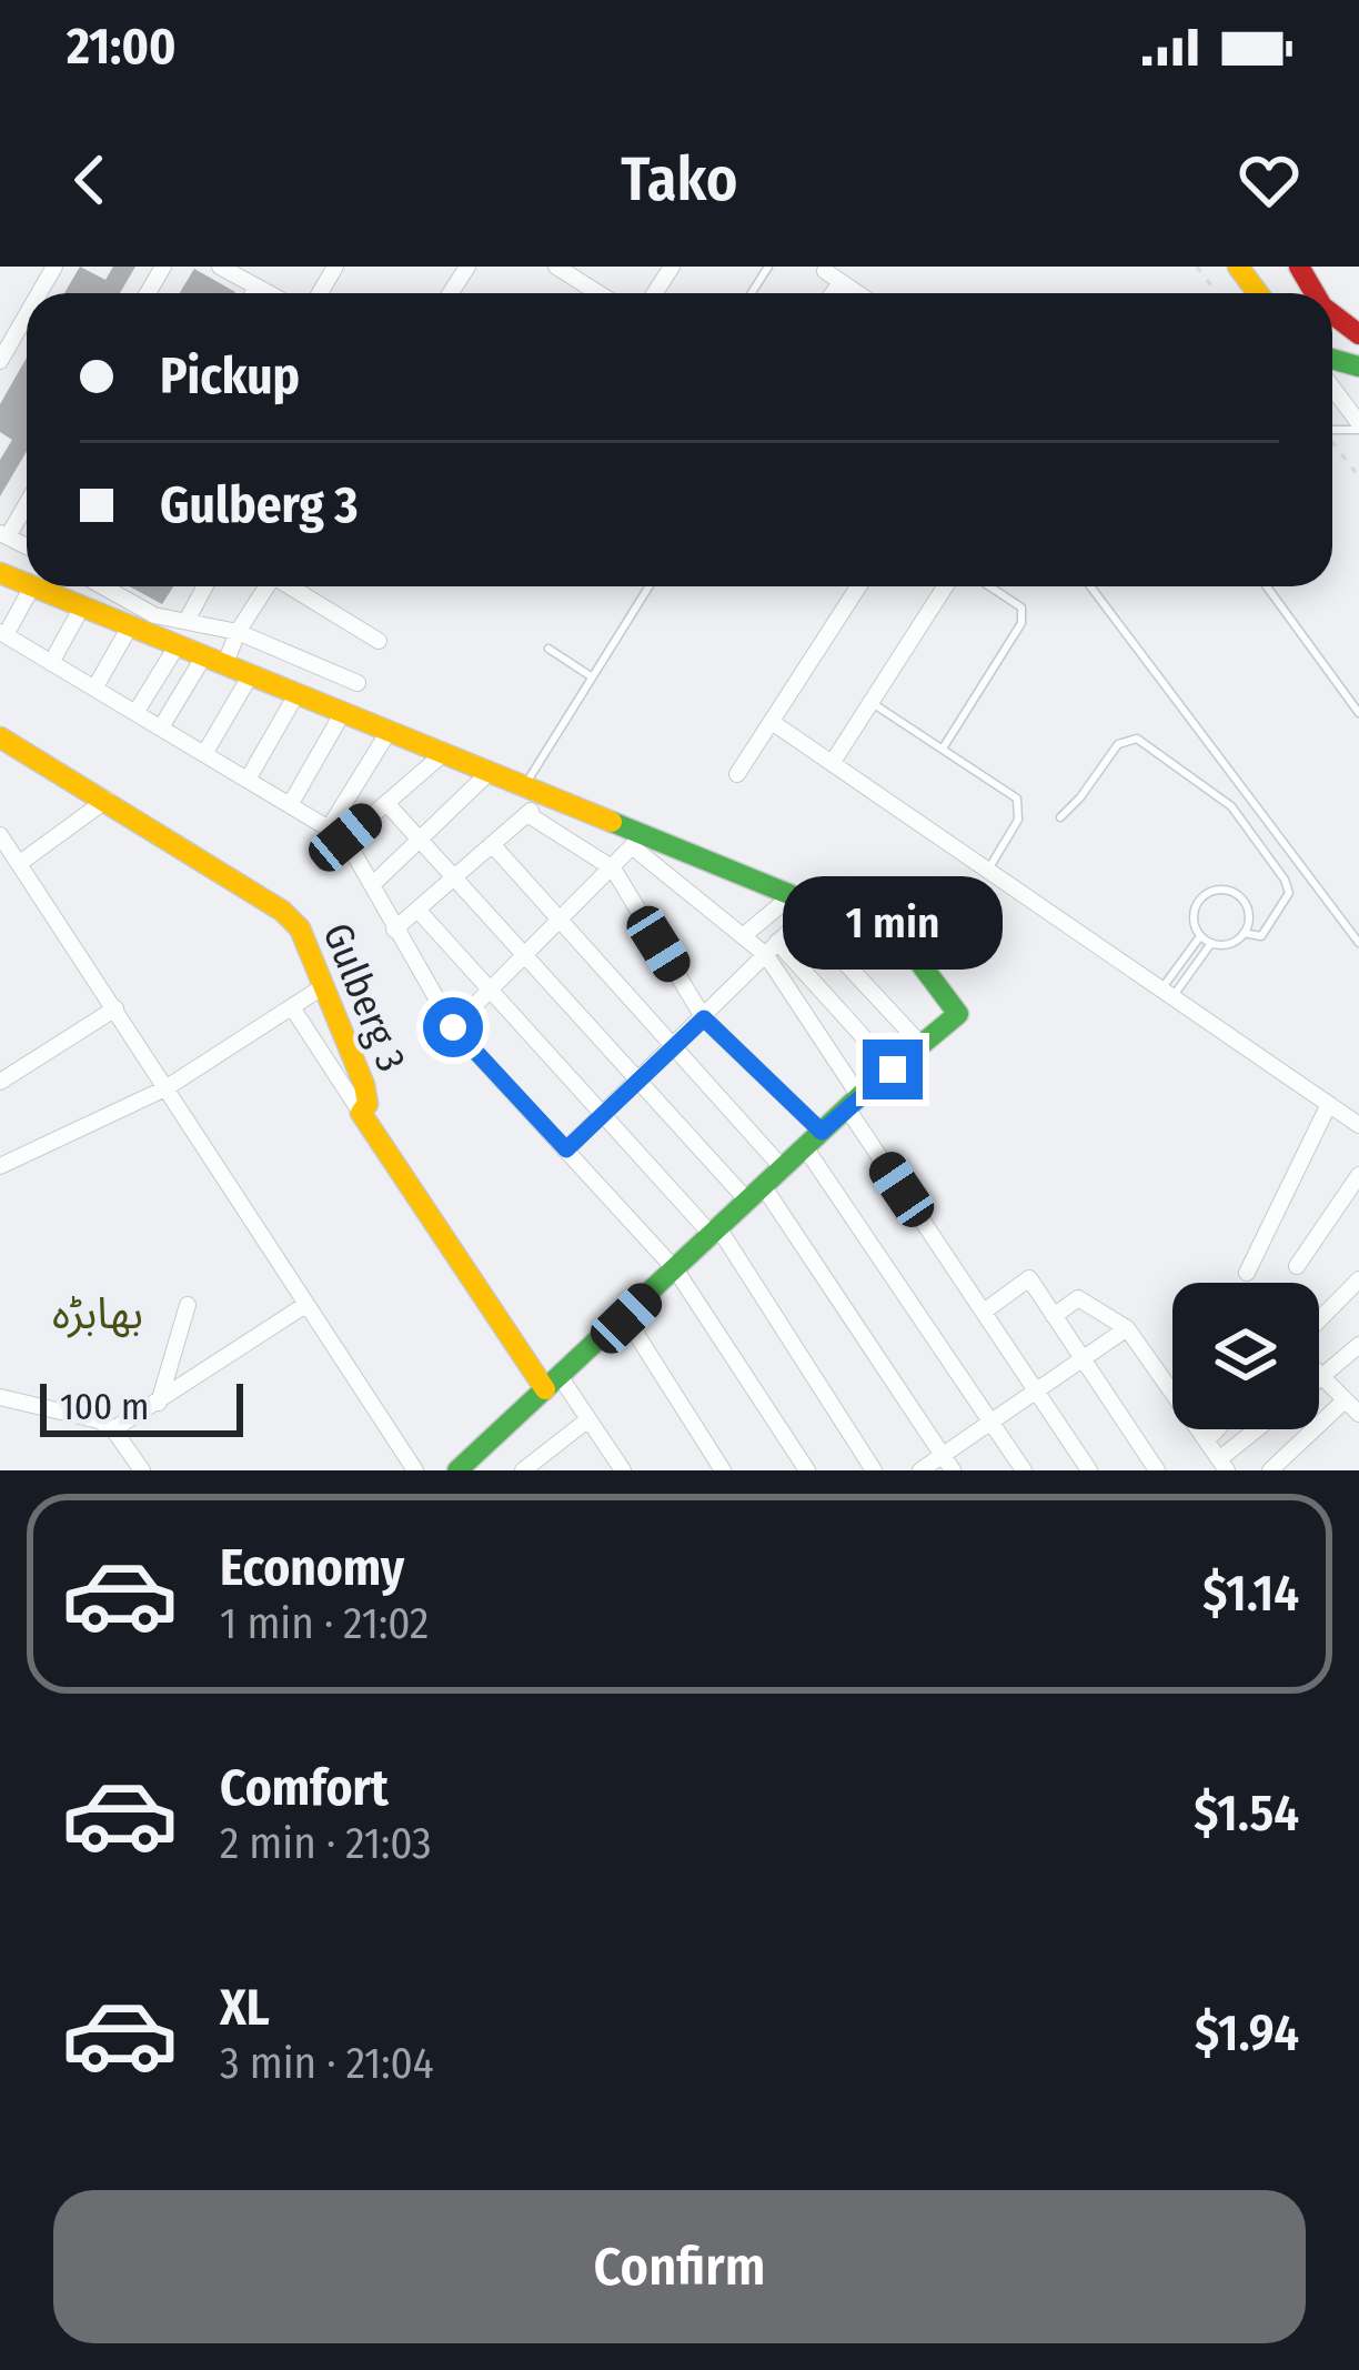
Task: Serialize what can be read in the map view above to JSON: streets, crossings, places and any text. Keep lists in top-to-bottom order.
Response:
{
  "streets": {
    "street": ["Gulberg 3"]
  },
  "districts": ["بھابڑہ"],
  "scale_bar": "100 m",
  "page": {
    "status": "21:00",
    "header": "Tako",
    "banner": ["Pickup", "Gulberg 3"],
    "bubble": "1 min",
    "scale": "100 m",
    "list": [
      {
        "name": "Economy",
        "note": "1 min · 21:02",
        "value": "$1.14"
      },
      {
        "name": "Comfort",
        "note": "2 min · 21:03",
        "value": "$1.54"
      },
      {
        "name": "XL",
        "note": "3 min · 21:04",
        "value": "$1.94"
      }
    ],
    "buttons": "Confirm"
  }
}
